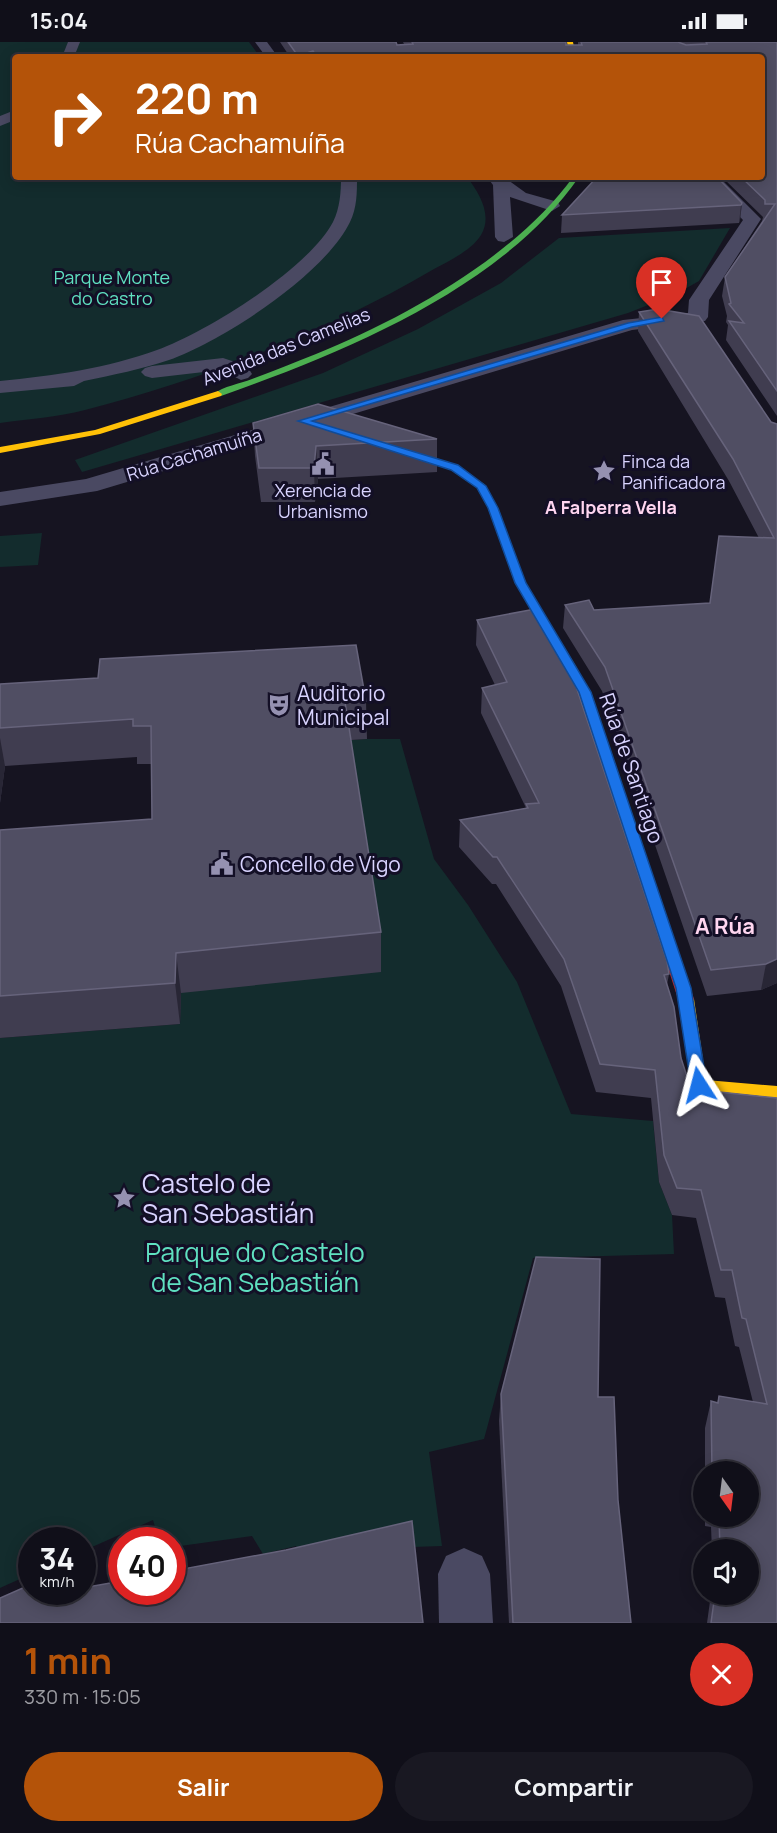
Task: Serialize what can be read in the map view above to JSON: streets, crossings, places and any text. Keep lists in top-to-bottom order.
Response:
{
  "streets": {
    "main road": ["Avenida das Camelias", "Rúa de Santiago"],
    "street": ["Rúa Cachamuíña"]
  },
  "districts": ["A Falperra Vella", "A Rúa"],
  "parks": ["Parque Monte do Castro", "Parque do Castelo de San Sebastián"],
  "places": {
    "public building": ["Xerencia de Urbanismo", "Concello de Vigo"],
    "place": ["Finca da Panificadora", "Castelo de San Sebastián"],
    "theatre": ["Auditorio Municipal"]
  },
  "north": "bottom",
  "page": {
    "status": "15:04",
    "turn": ["220 m", "Rúa Cachamuíña"],
    "speed": "34 km/h",
    "limit": "40",
    "heading": ["1 min", "330 m · 15:05"],
    "buttons": ["Salir", "Compartir"]
  }
}
